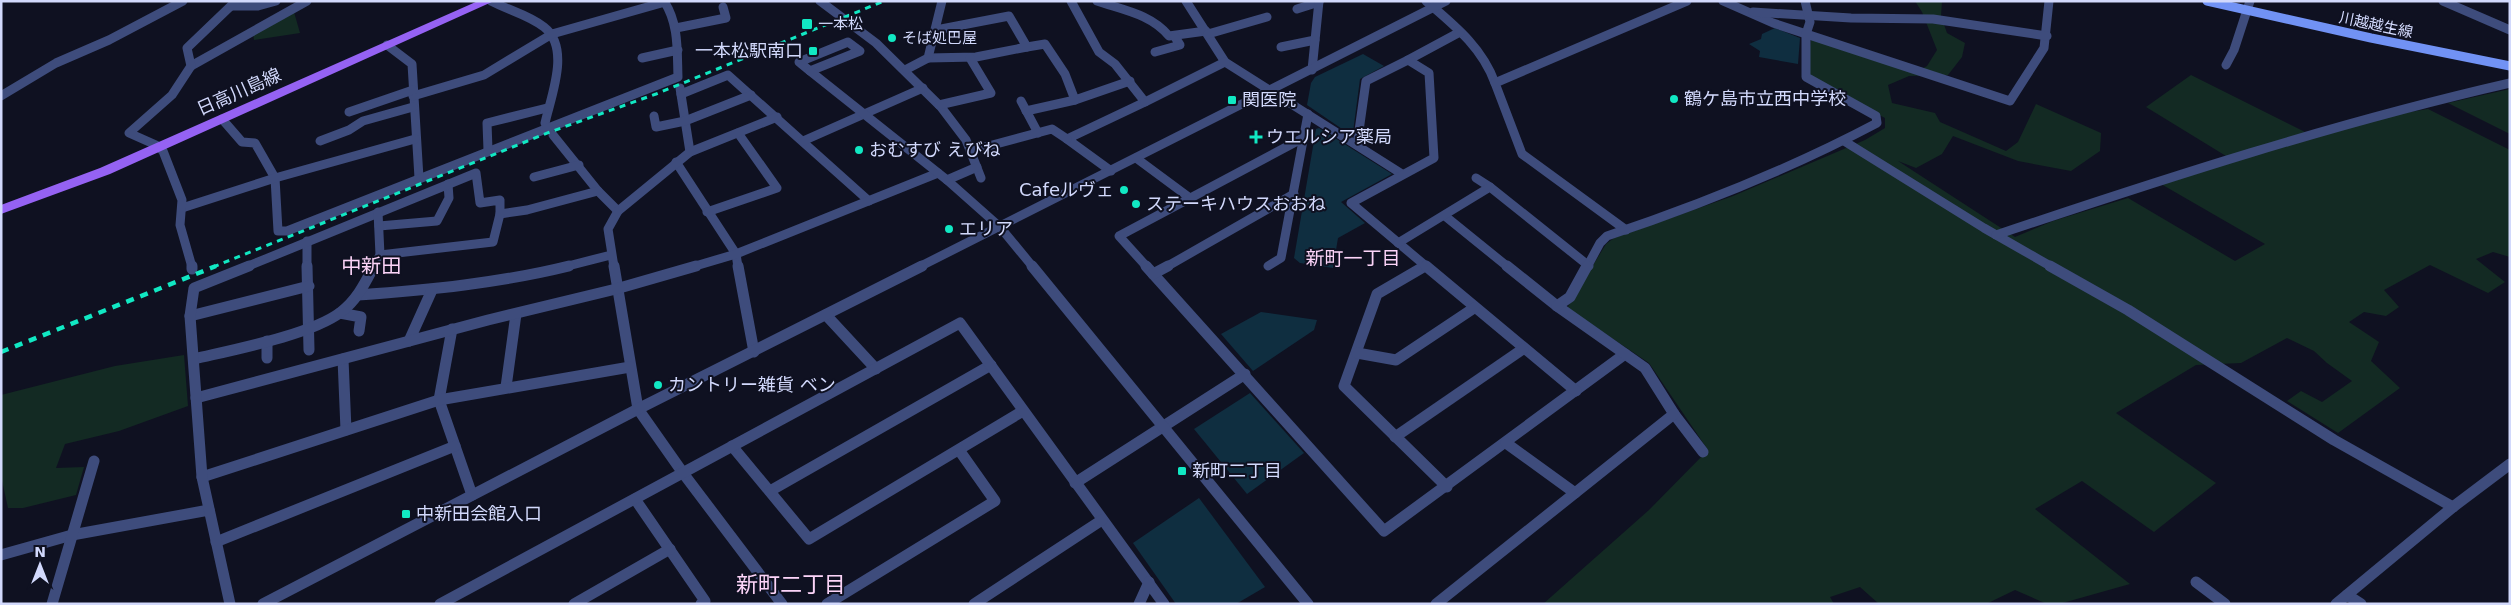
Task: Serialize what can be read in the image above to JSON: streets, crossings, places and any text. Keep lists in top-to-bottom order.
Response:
{
  "streets": {
    "main road": ["川越越生線", "日高川島線"]
  },
  "districts": ["新町一丁目", "中新田", "新町二丁目"],
  "places": {
    "transit": [
      "一本松",
      "一本松駅南口",
      "関医院",
      "新町二丁目",
      "中新田会館入口"
    ],
    "other": [
      "そば処巴屋",
      "鶴ケ島市立西中学校",
      "おむすび えびね",
      "Cafeルヴェ",
      "ステーキハウスおおね",
      "エリア",
      "カントリー雑貨 ベン"
    ],
    "health": ["ウエルシア薬局"]
  },
  "north": "top"
}
